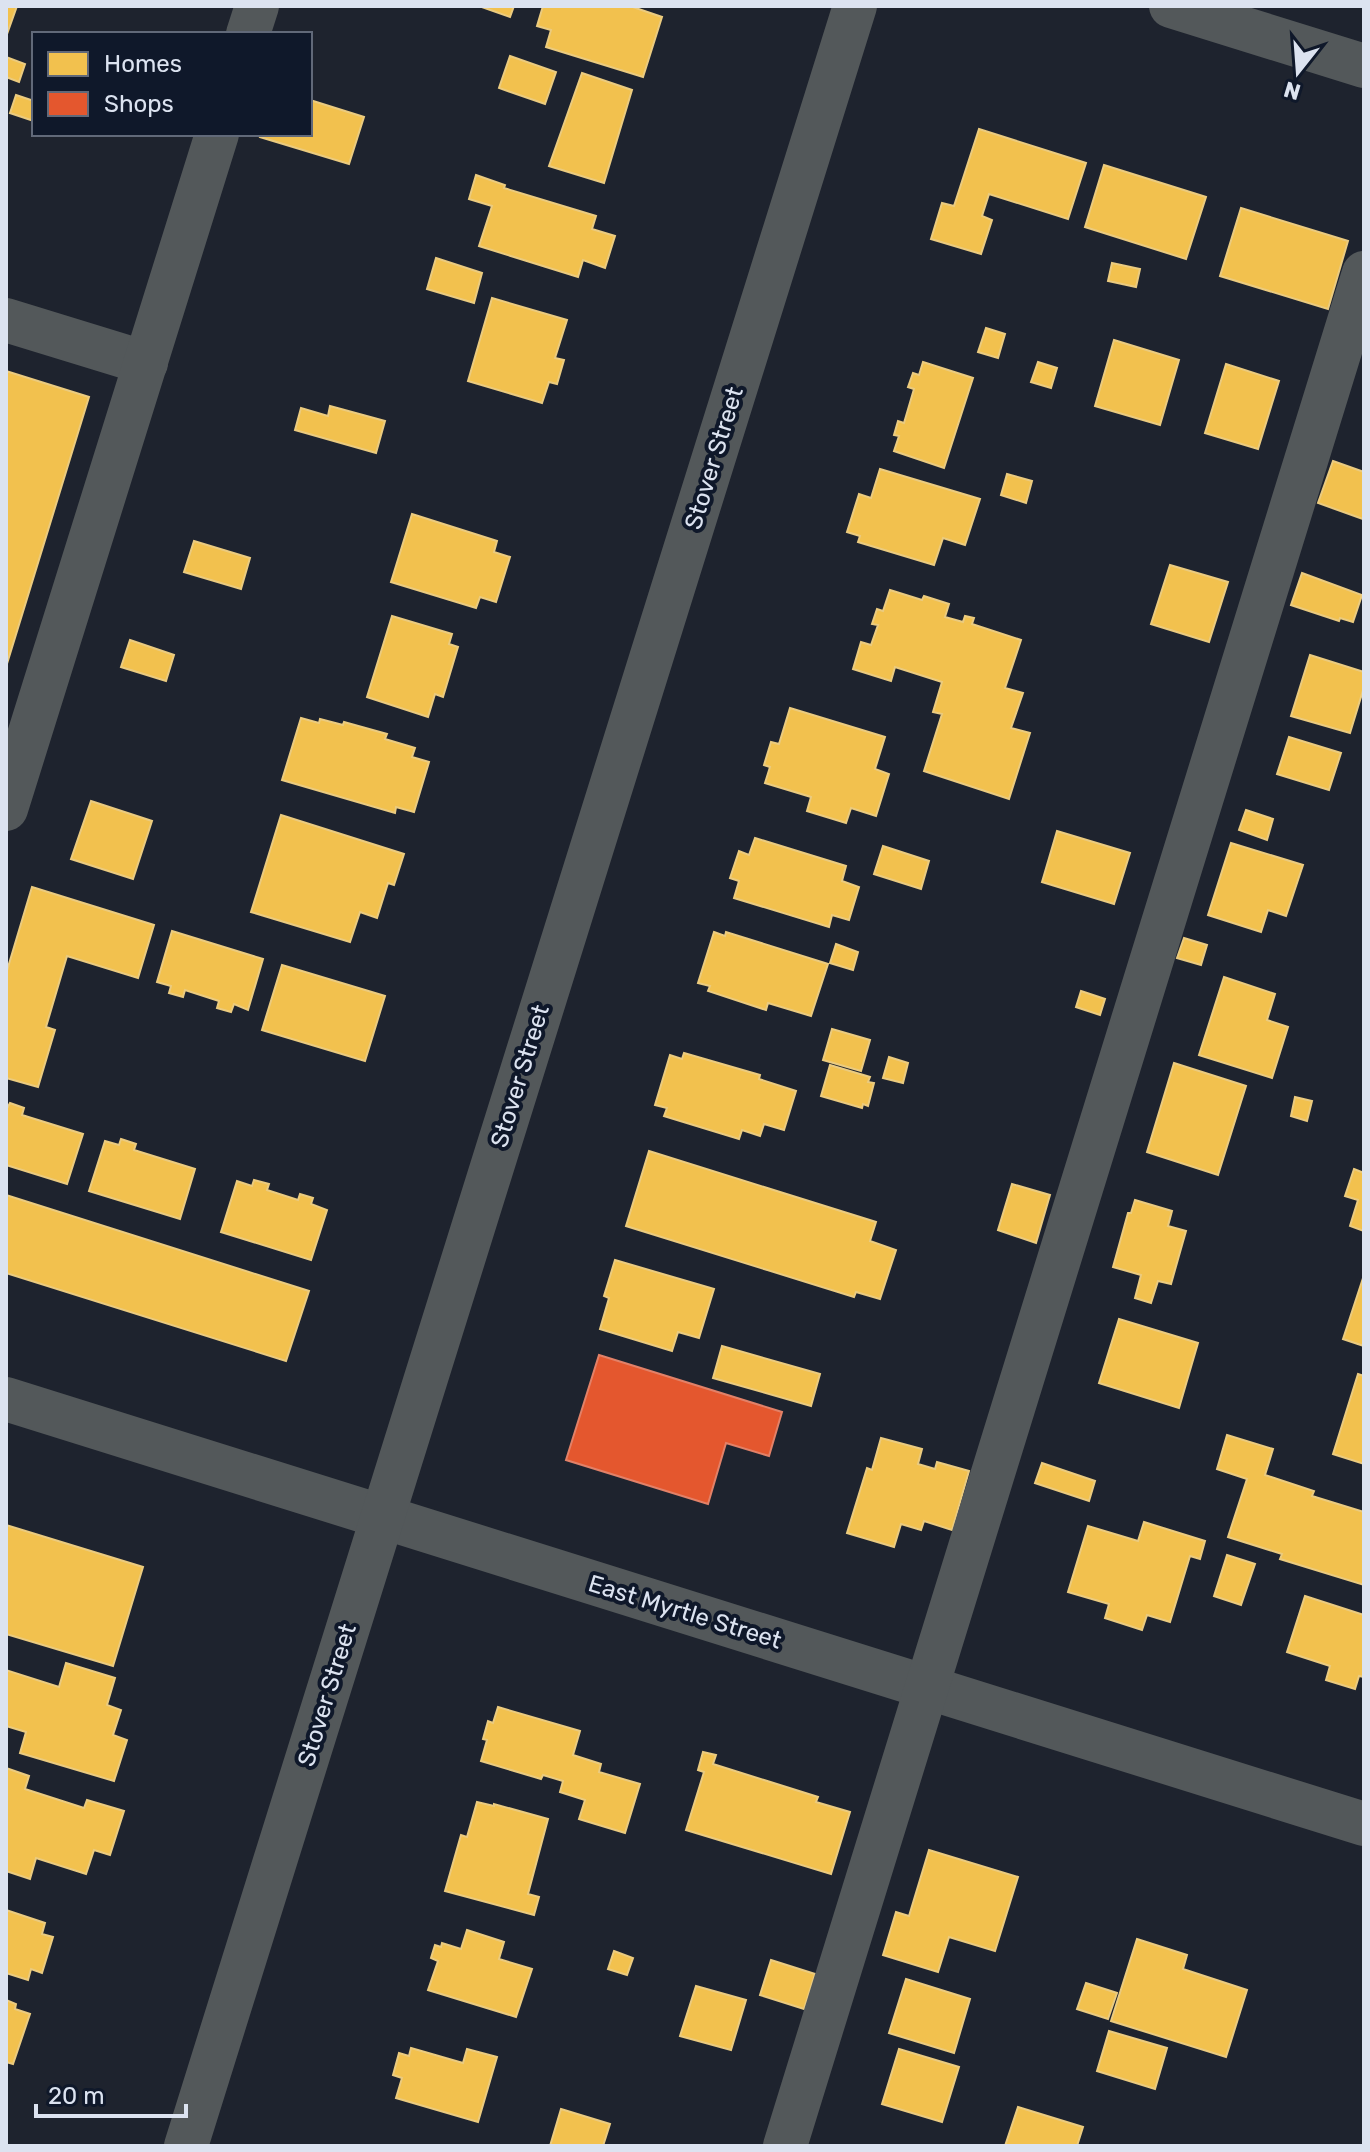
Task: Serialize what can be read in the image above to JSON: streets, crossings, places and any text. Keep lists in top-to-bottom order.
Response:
{
  "streets": {
    "street": ["Stover Street", "East Myrtle Street"]
  },
  "crossings": [
    ["Stover Street", "East Myrtle Street"]
  ],
  "legend": ["Homes", "Shops"],
  "scale_bar": "20 m",
  "north": "bottom"
}
